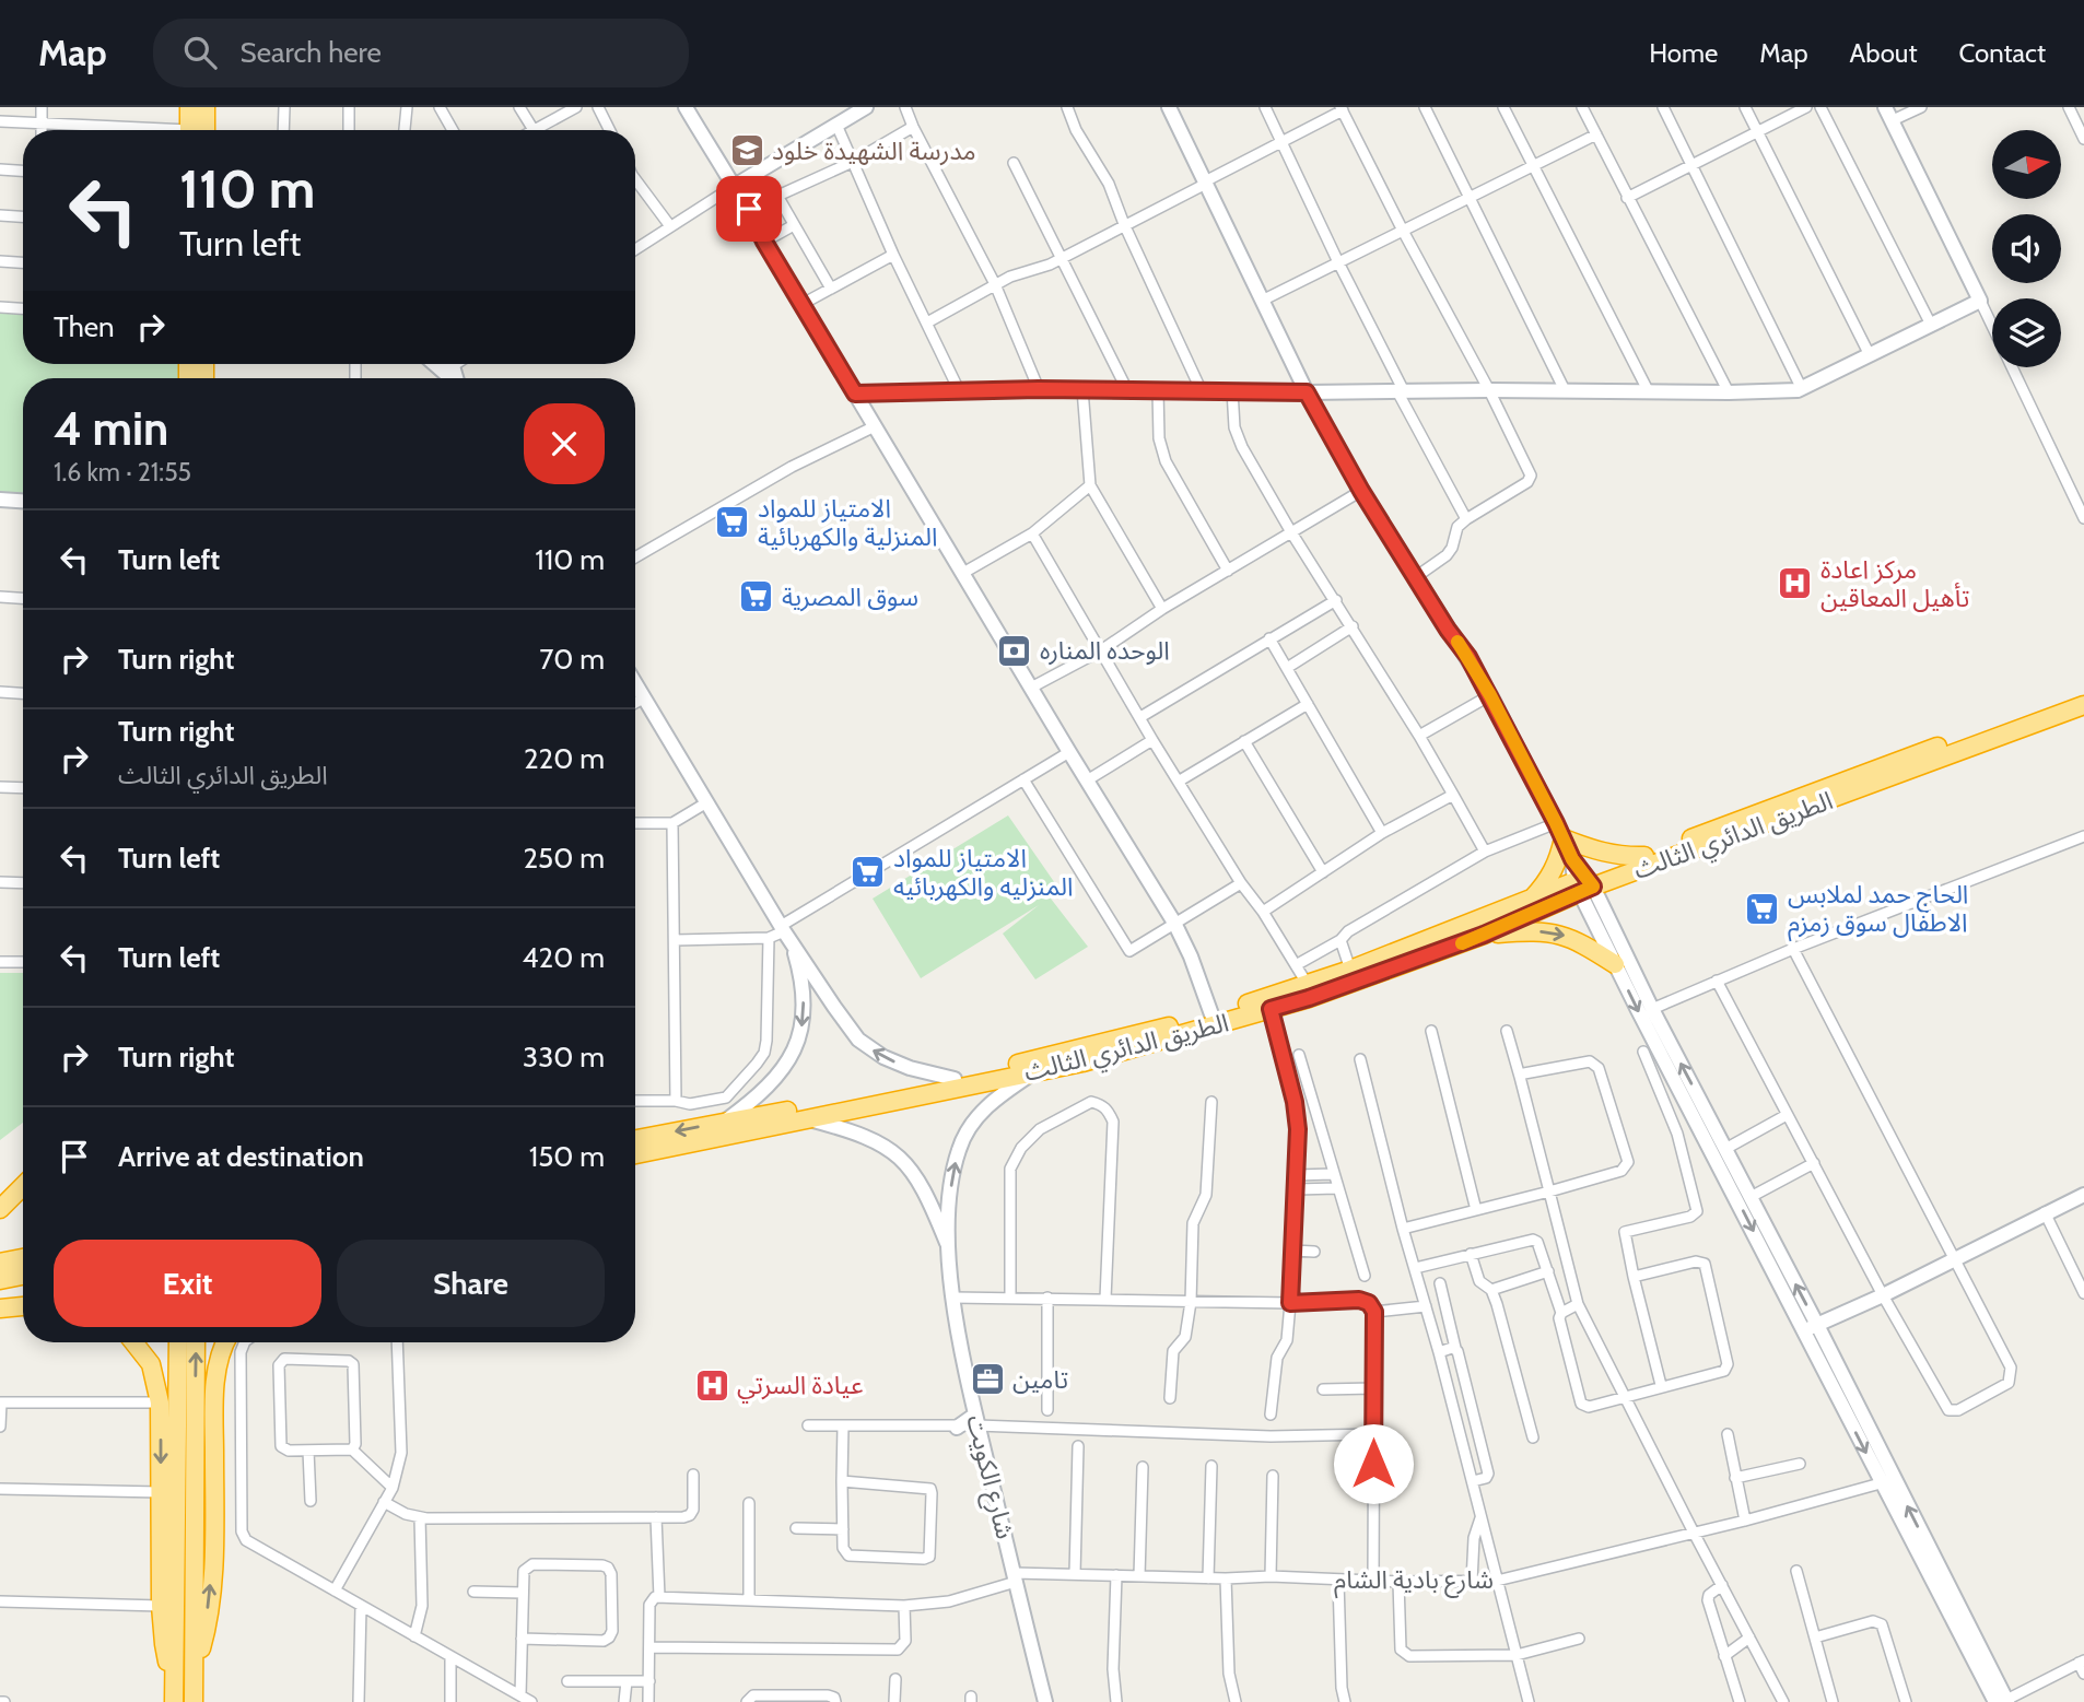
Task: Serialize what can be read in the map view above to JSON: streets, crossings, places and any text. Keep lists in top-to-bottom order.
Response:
{
  "streets": {
    "highway": ["الطريق الدائري الثالث"],
    "street": ["شارع الكويت", "شارع بادية الشام"]
  },
  "crossings": [
    ["الطريق الدائري الثالث", "شارع الكويت"],
    ["شارع الكويت", "شارع بادية الشام"]
  ],
  "places": {
    "school or university": ["مدرسة الشهيدة خلود"],
    "supermarket": [
      "الامتياز للمواد المنزلية والكهربائية",
      "سوق المصرية",
      "الامتياز للمواد المنزليه والكهربائيه",
      "الحاج حمد لملابس الاطفال سوق زمزم"
    ],
    "hospital": ["مركز اعادة تأهيل المعاقين", "عيادة السرتي"],
    "bank": ["الوحده المناره"],
    "office": ["تامين"]
  },
  "north": "right",
  "page": {
    "header": "Map",
    "search": "Search here",
    "nav": [
      "Home",
      "Map",
      "About",
      "Contact"
    ],
    "turn": ["110 m", "Turn left"],
    "then": "Then",
    "heading": ["4 min", "1.6 km · 21:55"],
    "list": [
      {
        "name": "Turn left",
        "value": "110 m"
      },
      {
        "name": "Turn right",
        "value": "70 m"
      },
      {
        "name": "Turn right",
        "note": "الطريق الدائري الثالث",
        "value": "220 m"
      },
      {
        "name": "Turn left",
        "value": "250 m"
      },
      {
        "name": "Turn left",
        "value": "420 m"
      },
      {
        "name": "Turn right",
        "value": "330 m"
      },
      {
        "name": "Arrive at destination",
        "value": "150 m"
      }
    ],
    "buttons": ["Exit", "Share"]
  }
}
